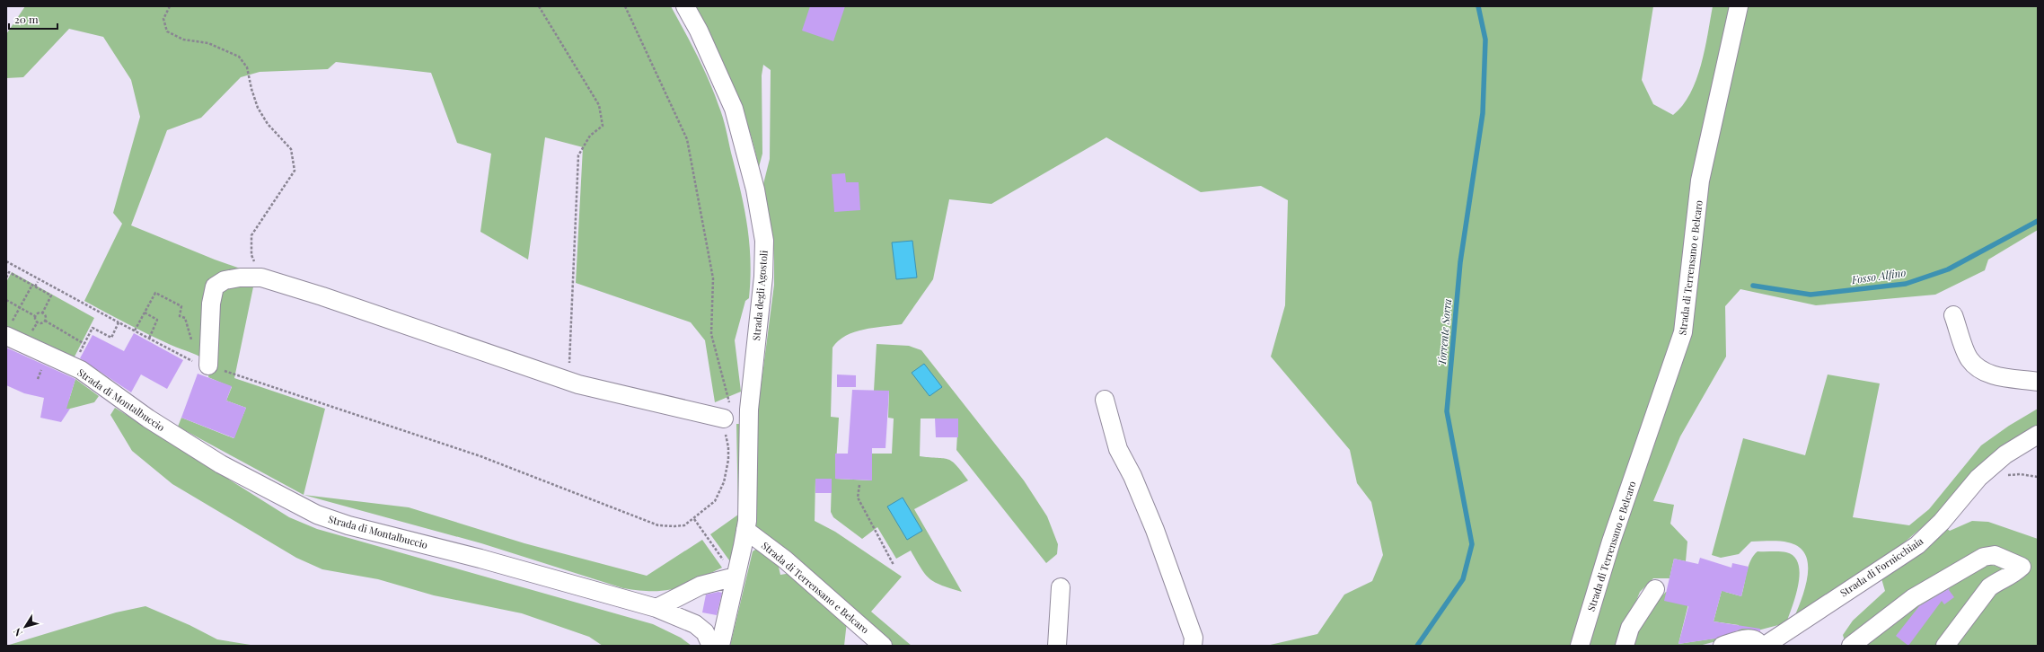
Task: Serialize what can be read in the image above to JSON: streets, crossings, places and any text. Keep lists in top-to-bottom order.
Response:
{
  "streets": {
    "street": [
      "Strada di Terrensano e Belcaro",
      "Strada degli Agostoli",
      "Strada di Montalbuccio",
      "Strada di Fornicchiaia"
    ]
  },
  "crossings": [
    ["Strada di Terrensano e Belcaro", "Strada degli Agostoli"]
  ],
  "water": ["Fosso Alfino", "Torrente Sorra"],
  "scale_bar": "20 m",
  "north": "bottom left"
}
